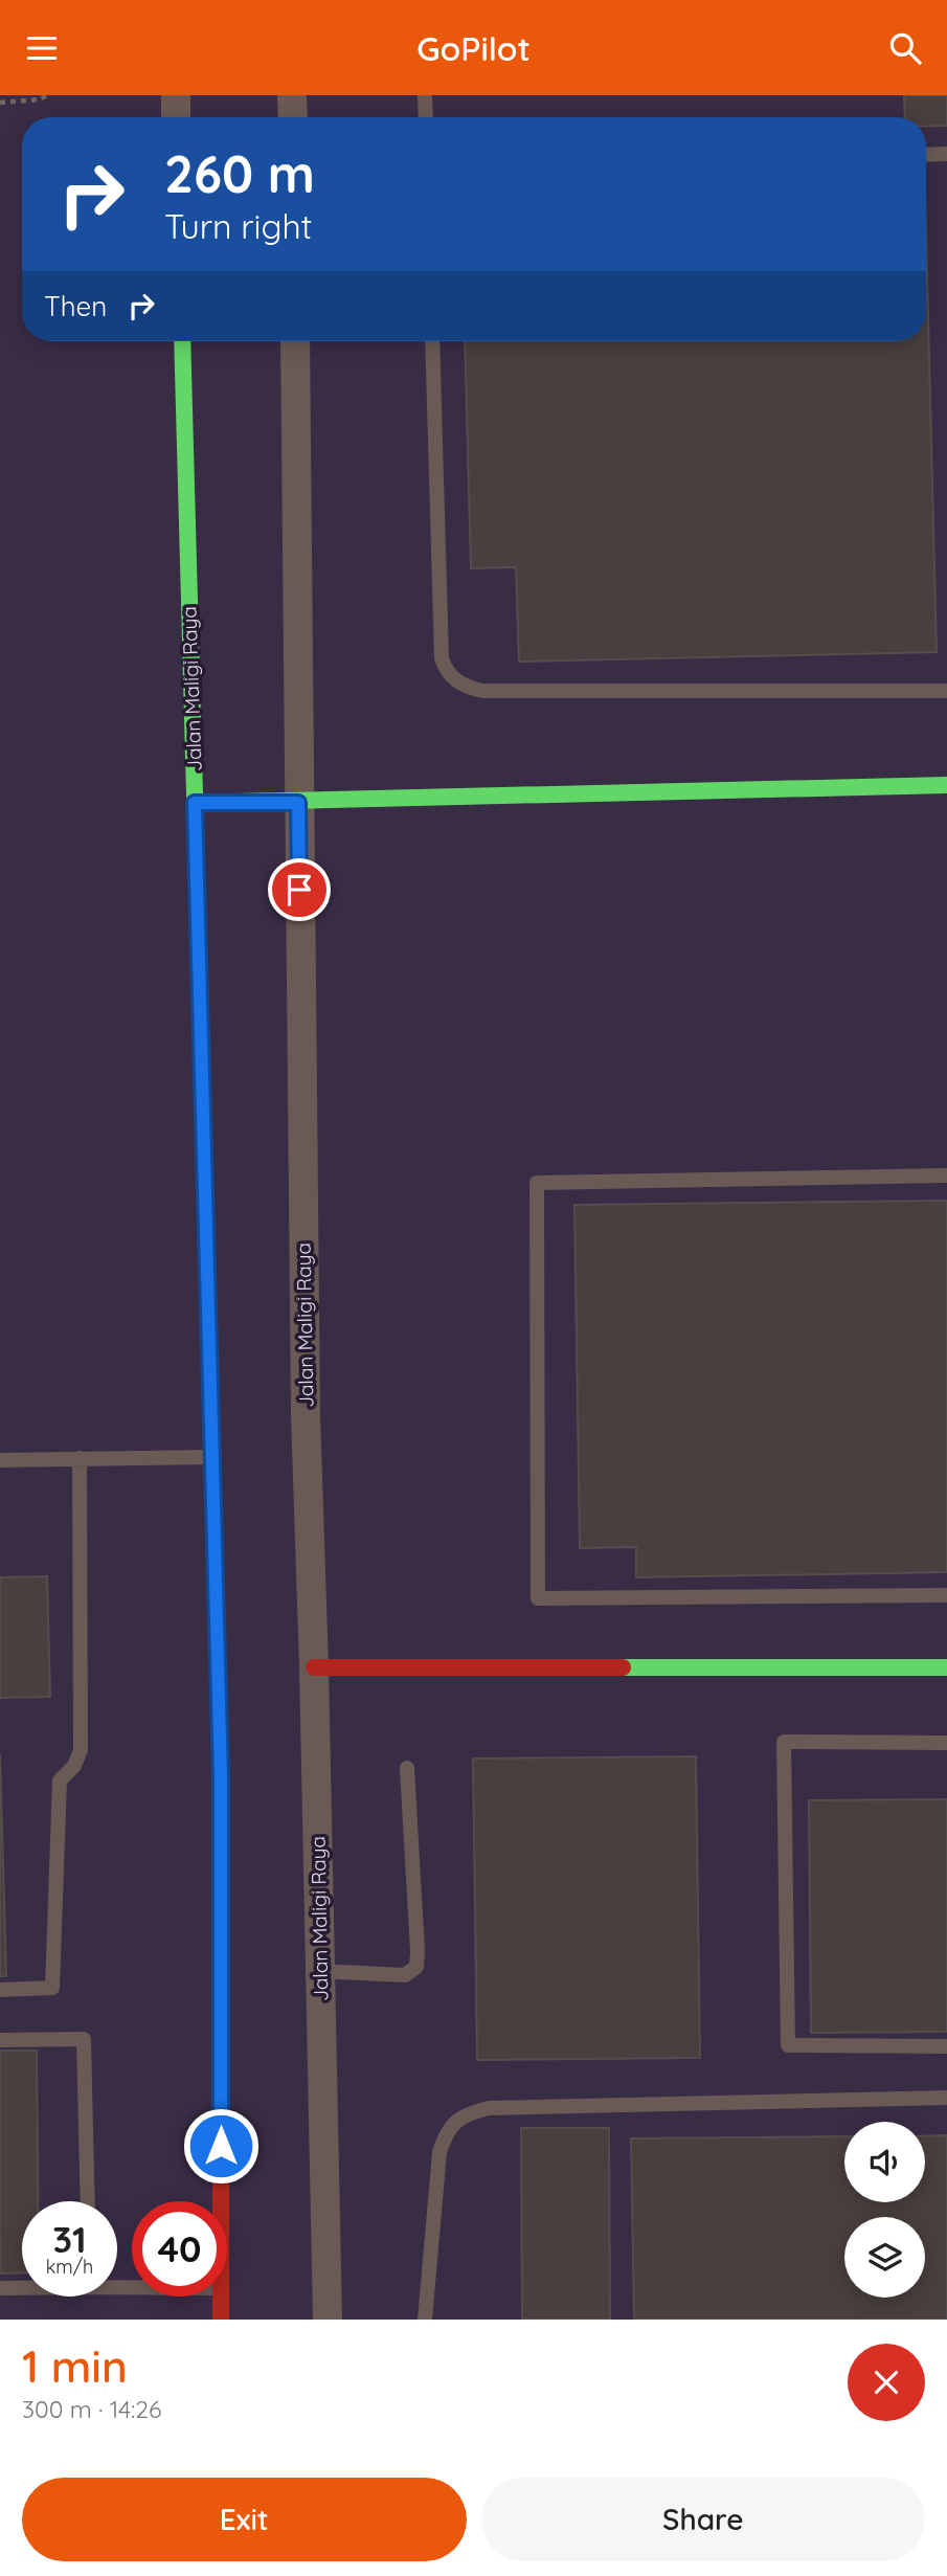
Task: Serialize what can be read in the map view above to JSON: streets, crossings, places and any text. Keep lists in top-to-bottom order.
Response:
{
  "streets": {
    "street": ["Jalan Maligi Raya"]
  },
  "page": {
    "header": "GoPilot",
    "turn": ["260 m", "Turn right"],
    "then": "Then",
    "speed": "31 km/h",
    "limit": "40",
    "heading": ["1 min", "300 m · 14:26"],
    "buttons": ["Exit", "Share"]
  }
}
